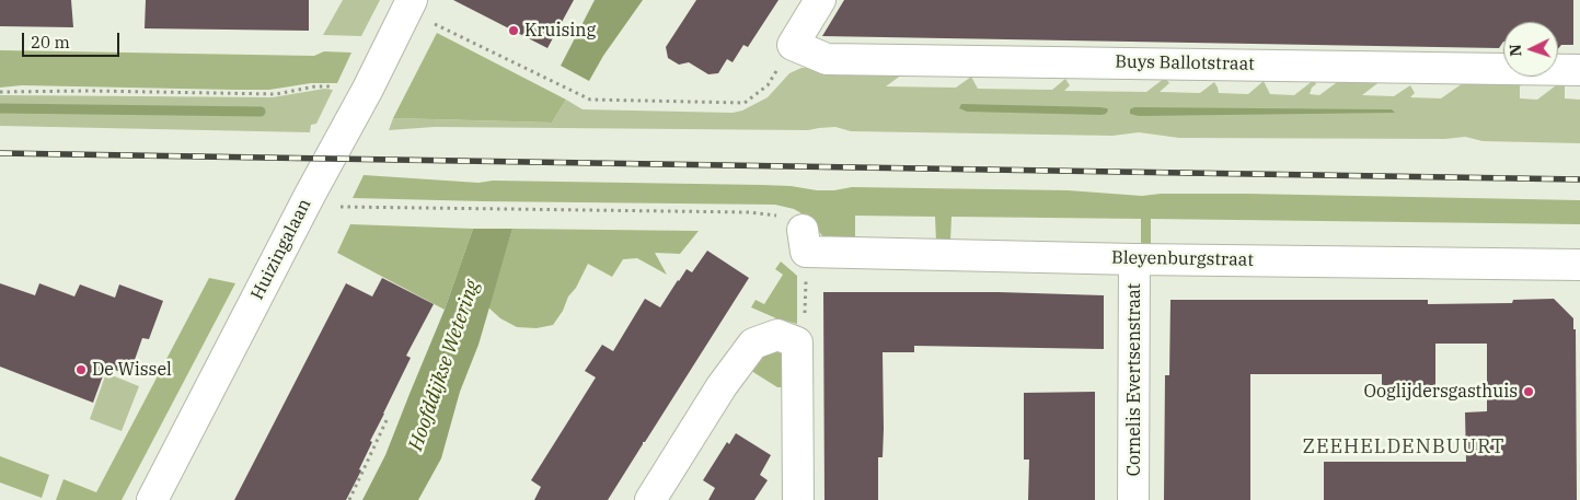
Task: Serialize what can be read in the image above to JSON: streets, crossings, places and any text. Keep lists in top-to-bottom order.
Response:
{
  "streets": {
    "street": [
      "Buys Ballotstraat",
      "Huizingalaan",
      "Bleyenburgstraat",
      "Cornelis Evertsenstraat"
    ]
  },
  "crossings": [
    ["Bleyenburgstraat", "Cornelis Evertsenstraat"]
  ],
  "districts": ["ZEEHELDENBUURT"],
  "water": ["Hoofddijkse Wetering"],
  "places": ["Kruising", "De Wissel", "Ooglijdersgasthuis"],
  "scale_bar": "20 m",
  "north": "left"
}
